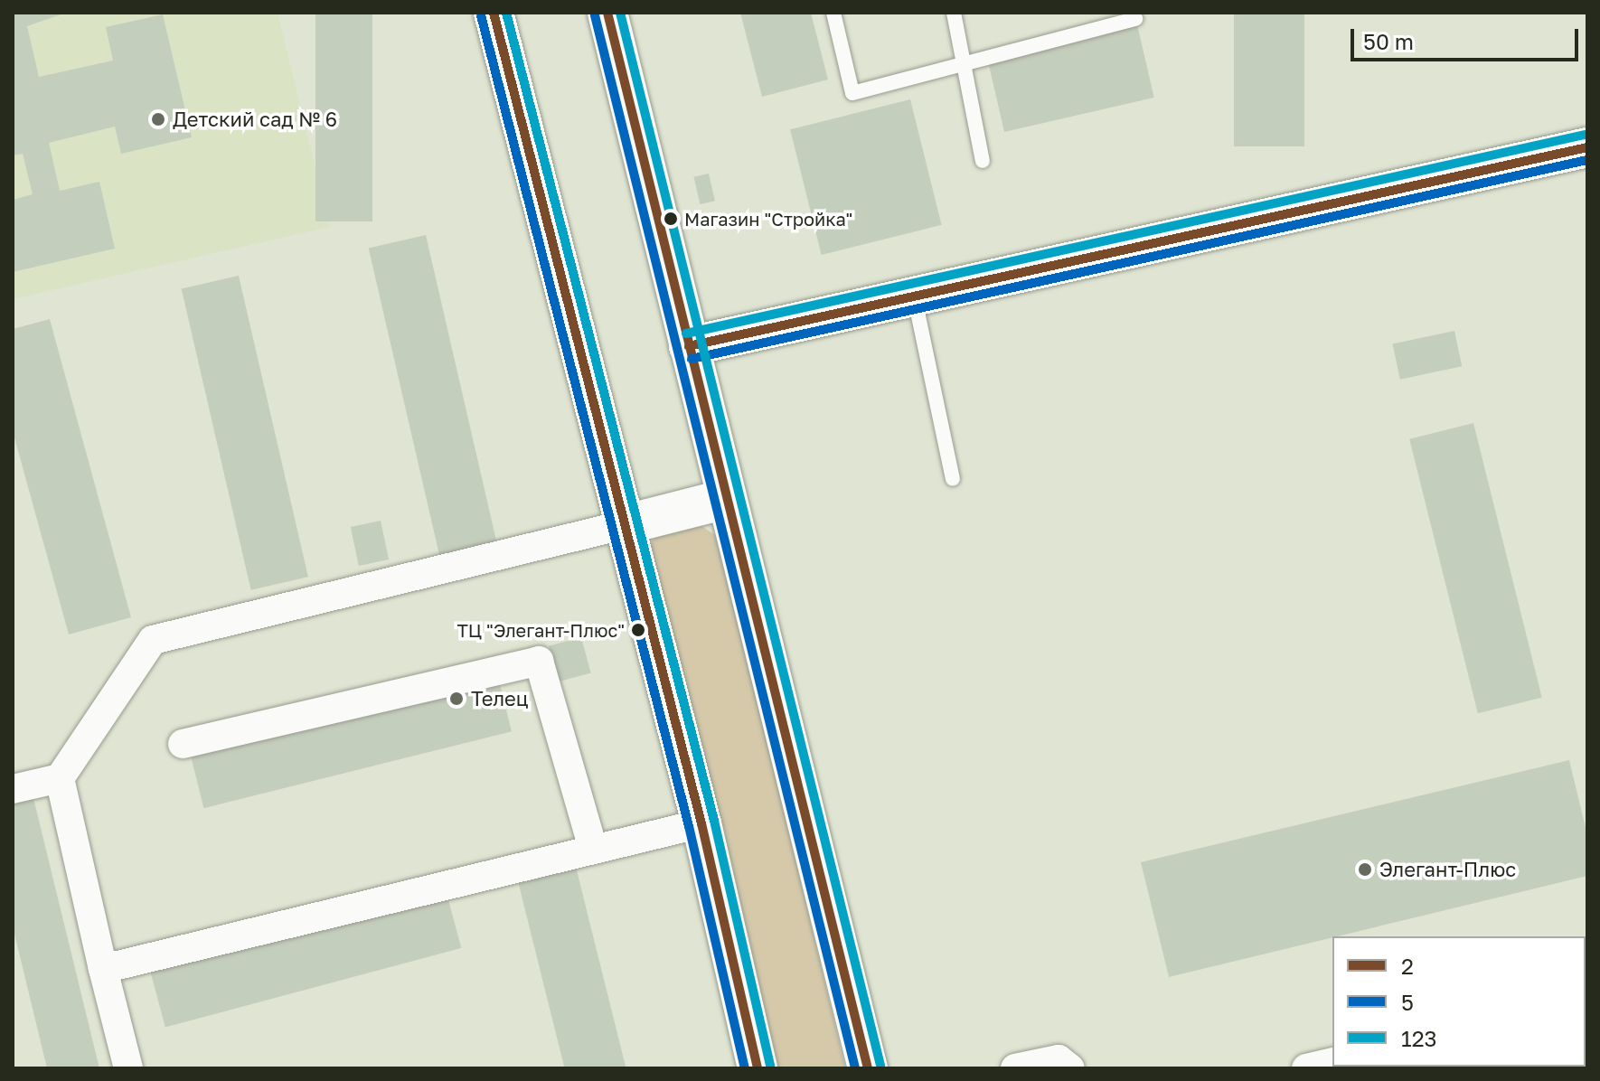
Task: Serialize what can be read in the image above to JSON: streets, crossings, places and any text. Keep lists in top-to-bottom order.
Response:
{
  "places": [
    "Детский сад № 6",
    "Магазин \"Стройка\"",
    "ТЦ \"Элегант-Плюс\"",
    "Телец",
    "Элегант-Плюс"
  ],
  "lines": ["transit line 2", "transit line 123", "transit line 5"],
  "legend": ["2", "5", "123"],
  "scale_bar": "50 m"
}
